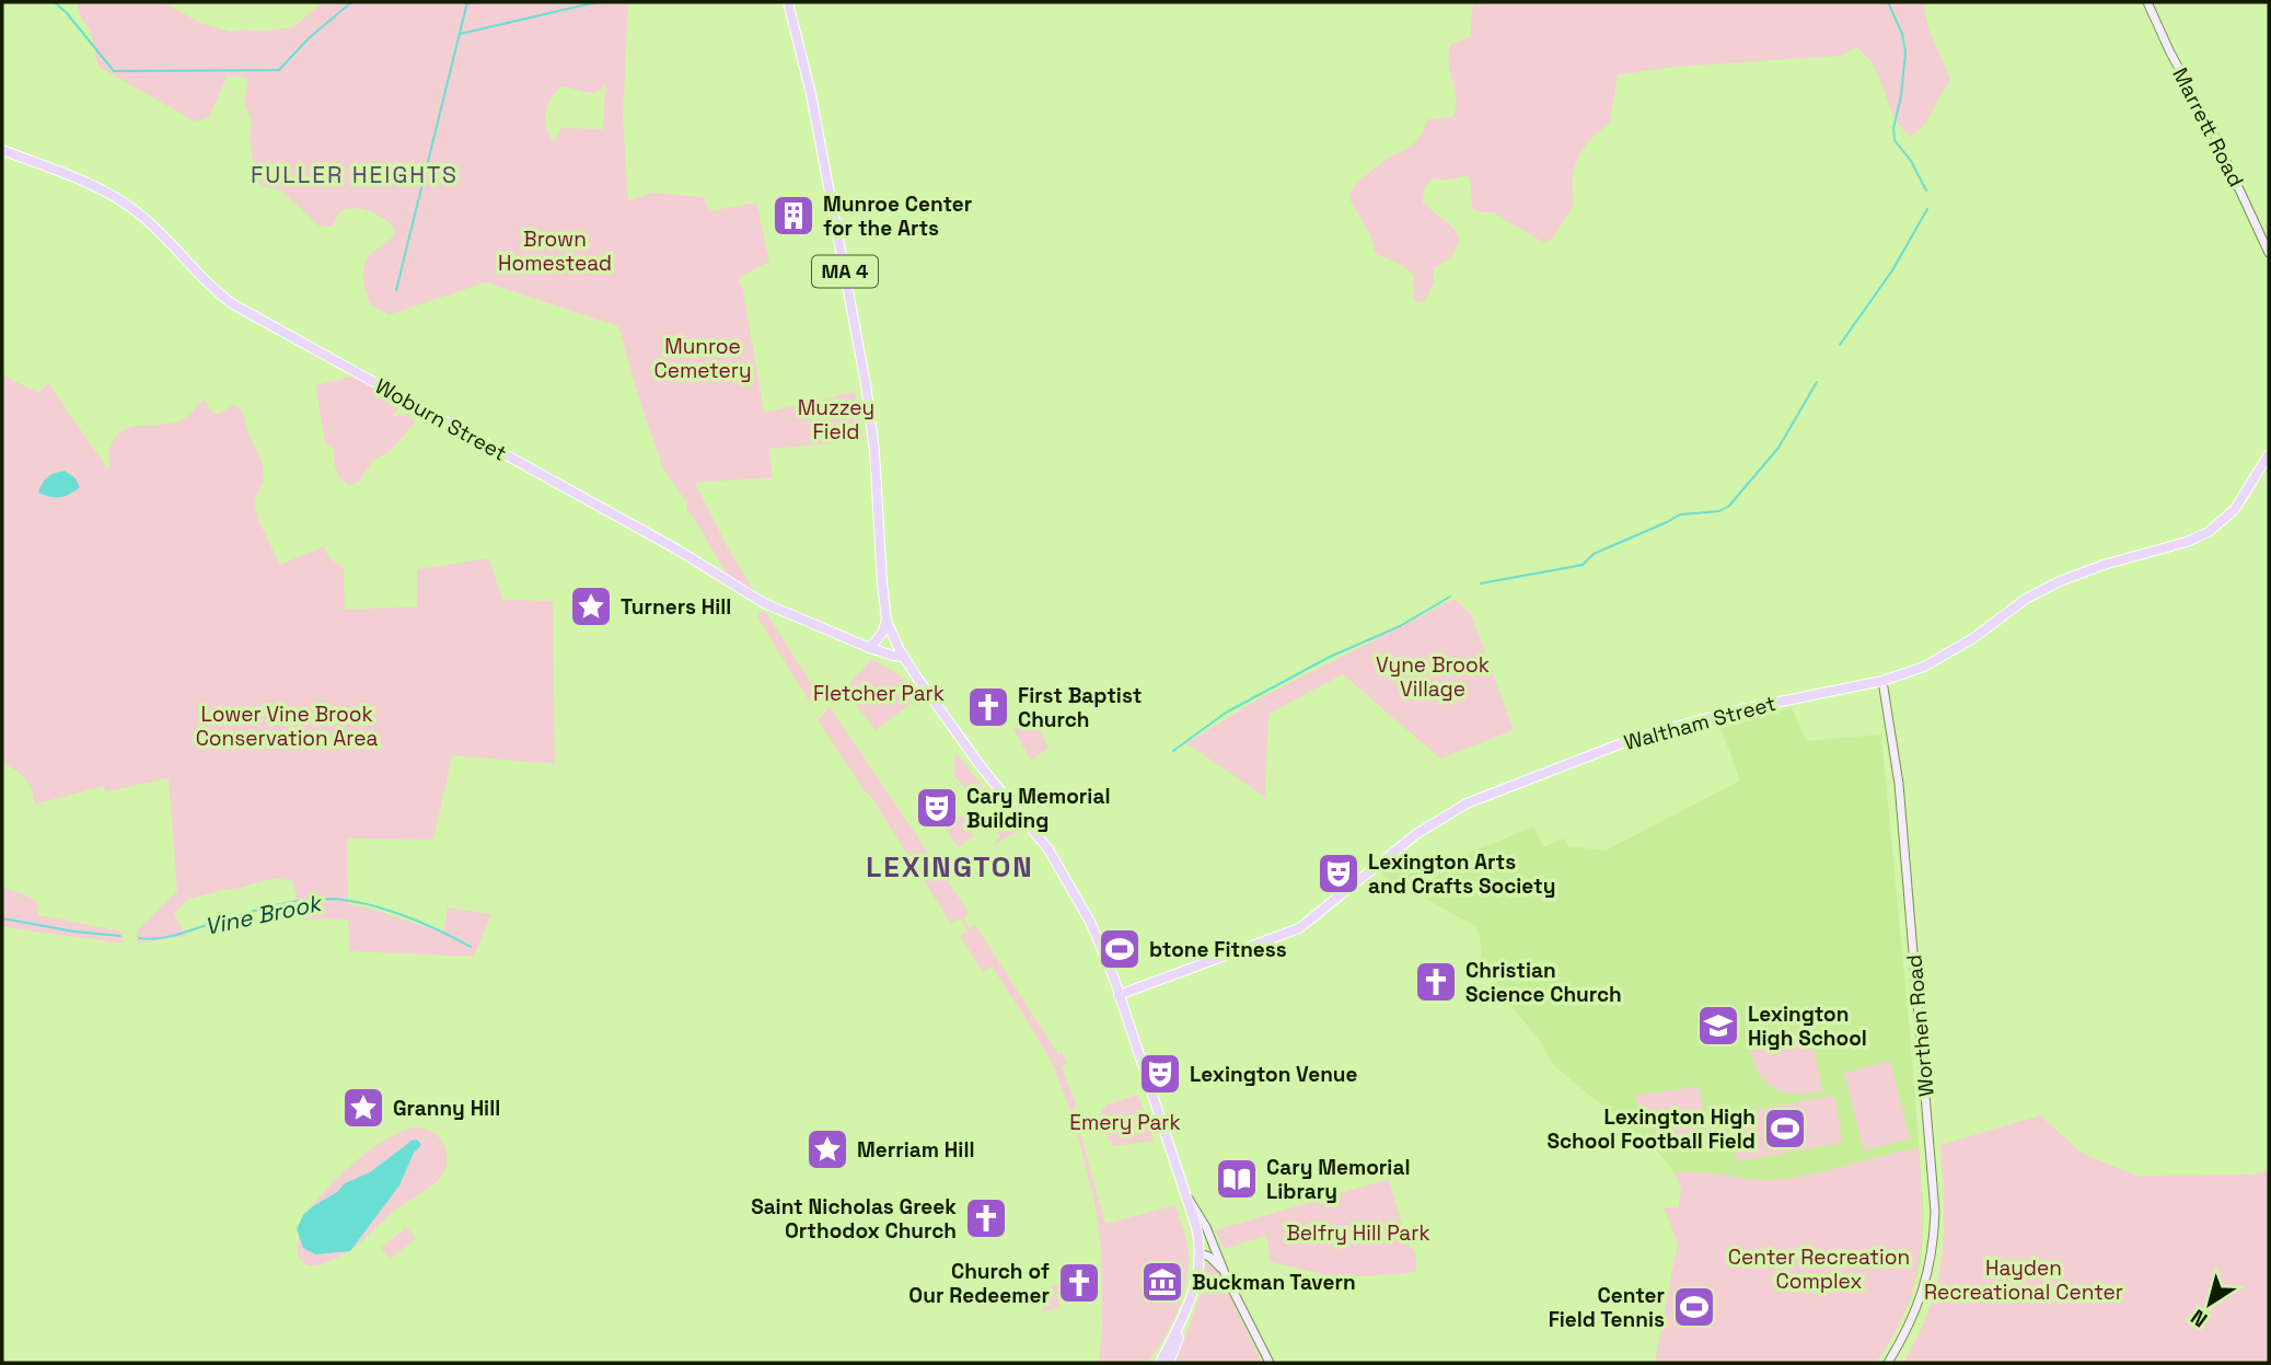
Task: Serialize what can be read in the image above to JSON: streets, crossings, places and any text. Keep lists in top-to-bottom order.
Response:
{
  "streets": {
    "main road": [
      "Marrett Road",
      "MA 4",
      "Woburn Street",
      "Waltham Street",
      "Worthen Road"
    ]
  },
  "crossings": [
    ["MA 4", "Woburn Street"],
    ["MA 4", "Waltham Street"],
    ["Waltham Street", "Worthen Road"]
  ],
  "districts": ["FULLER HEIGHTS", "LEXINGTON"],
  "water": ["Vine Brook"],
  "parks": [
    "Brown Homestead",
    "Munroe Cemetery",
    "Muzzey Field",
    "Vyne Brook Village",
    "Fletcher Park",
    "Lower Vine Brook Conservation Area",
    "Emery Park",
    "Belfry Hill Park",
    "Center Recreation Complex",
    "Hayden Recreational Center"
  ],
  "places": {
    "building": ["Munroe Center for the Arts"],
    "place": ["Turners Hill", "Granny Hill", "Merriam Hill"],
    "church": [
      "First Baptist Church",
      "Christian Science Church",
      "Saint Nicholas Greek Orthodox Church",
      "Church of Our Redeemer"
    ],
    "theatre": ["Cary Memorial Building", "Lexington Arts and Crafts Society", "Lexington Venue"],
    "sports": ["btone Fitness", "Lexington High School Football Field", "Center Field Tennis"],
    "school or university": ["Lexington High School"],
    "library": ["Cary Memorial Library"],
    "museum": ["Buckman Tavern"]
  },
  "north": "bottom left"
}
